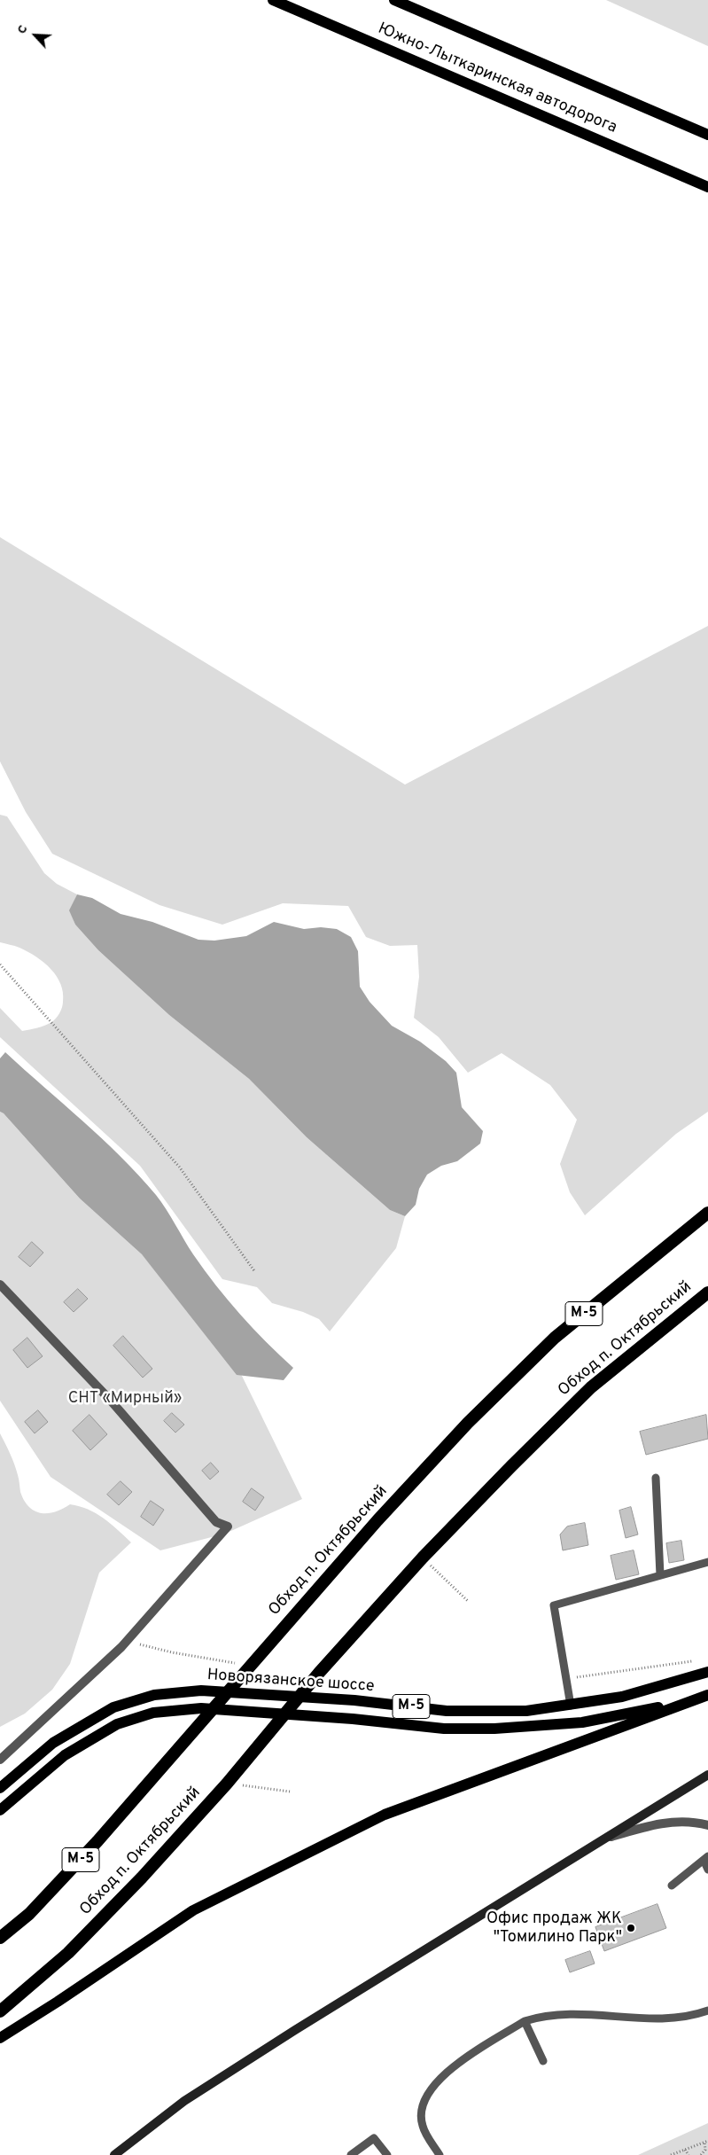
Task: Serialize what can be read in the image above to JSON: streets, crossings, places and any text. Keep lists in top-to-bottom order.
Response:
{
  "streets": {
    "highway": ["М-5", "Обход п. Октябрьский"],
    "main road": ["Южно-Лыткаринская автодорога", "Новорязанское шоссе"]
  },
  "parks": ["СНТ «Мирный»"],
  "places": ["Офис продаж ЖК \"Томилино Парк\""],
  "north": "top left"
}
